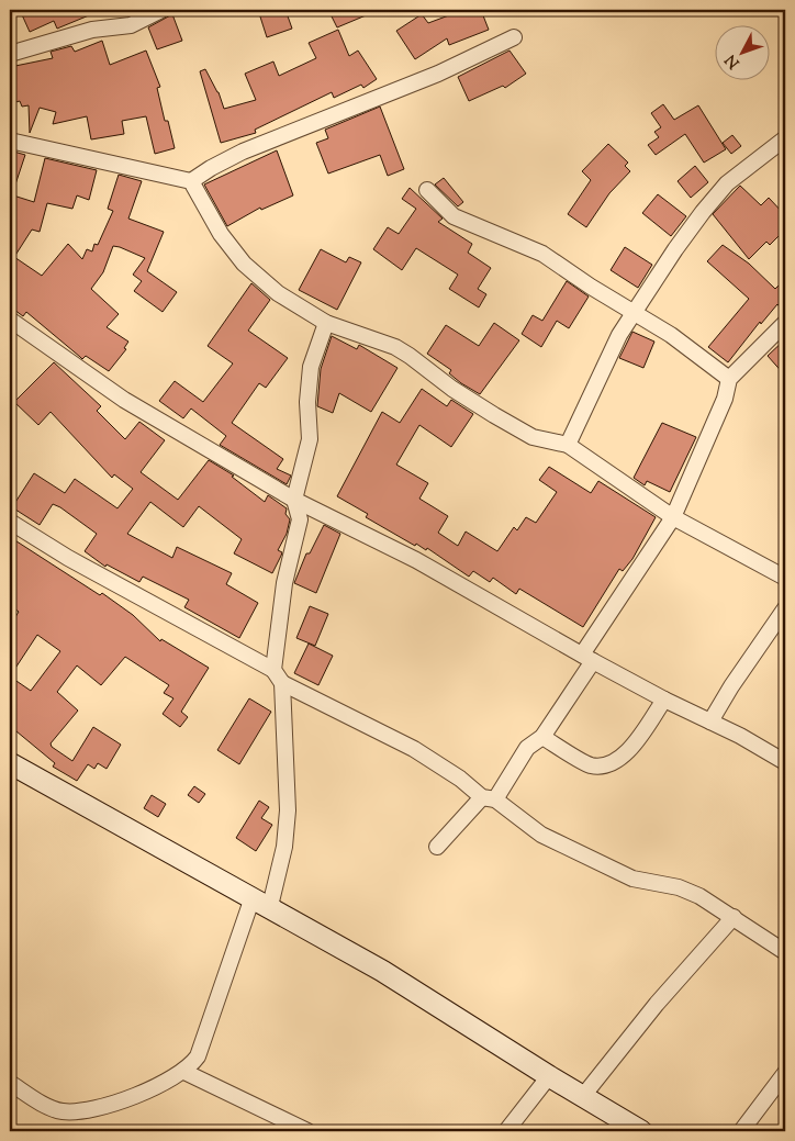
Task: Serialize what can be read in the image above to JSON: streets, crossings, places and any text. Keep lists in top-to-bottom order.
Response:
{
  "north": "bottom left"
}
